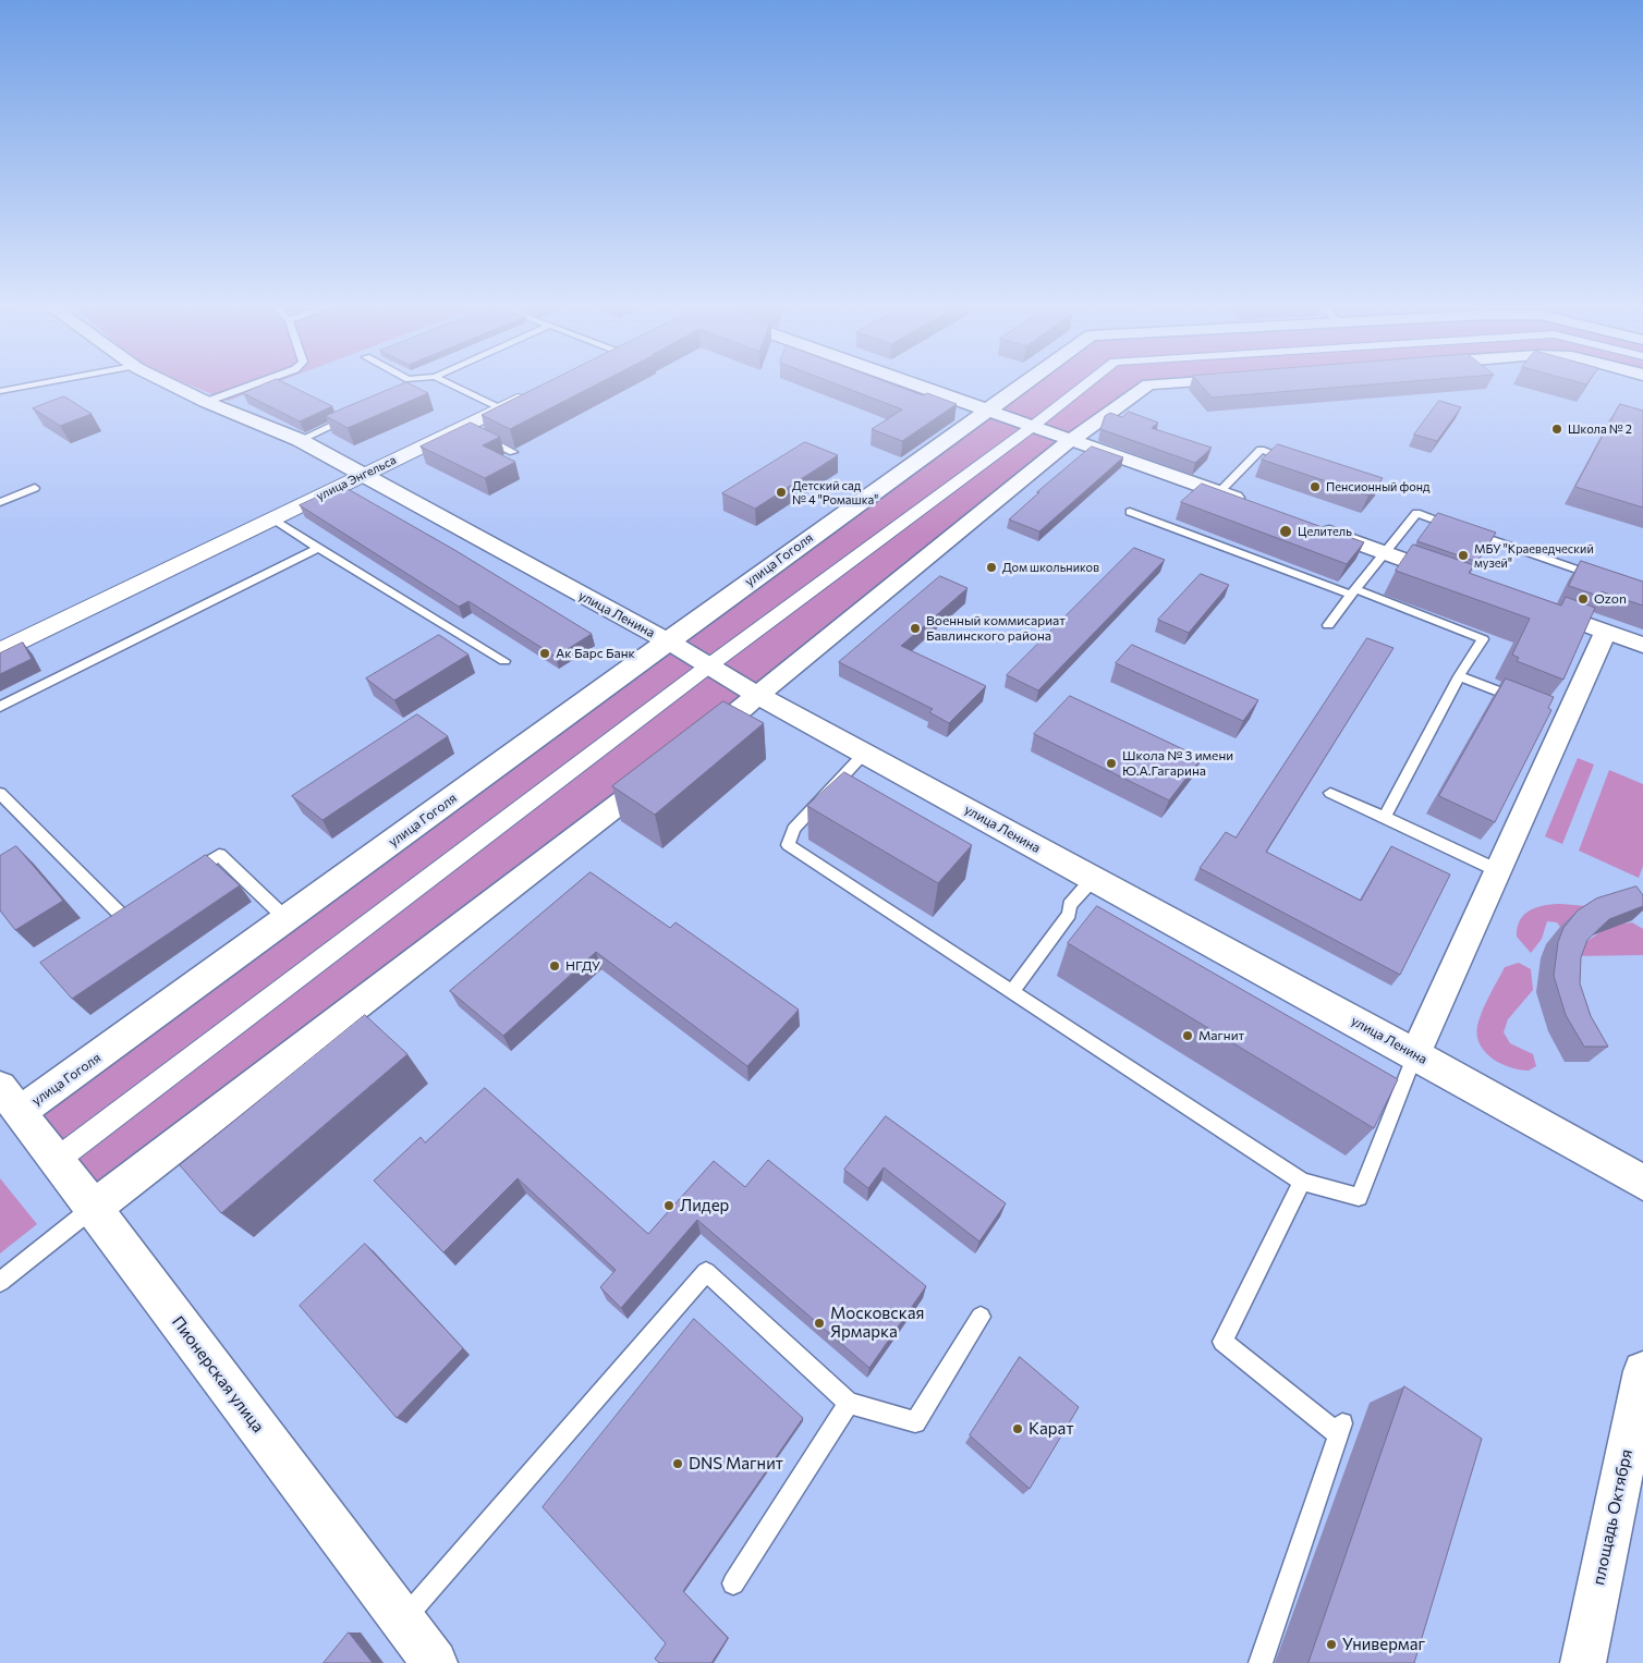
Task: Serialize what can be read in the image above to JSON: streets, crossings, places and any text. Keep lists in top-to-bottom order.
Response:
{
  "streets": {
    "street": [
      "улица Энгельса",
      "улица Гоголя",
      "улица Ленина",
      "Пионерская улица",
      "площадь Октября"
    ]
  },
  "crossings": [
    ["улица Энгельса", "улица Ленина"],
    ["улица Гоголя", "улица Ленина"],
    ["улица Гоголя", "Пионерская улица"]
  ],
  "places": [
    "Школа № 2",
    "Пенсионный фонд",
    "Детский сад № 4 \"Ромашка\"",
    "Целитель",
    "МБУ \"Краеведческий музей\"",
    "Дом школьников",
    "Ozon",
    "Военный коммисариат Бавлинского района",
    "Ак Барс Банк",
    "Школа № 3 имени Ю.А.Гагарина",
    "НГДУ",
    "Магнит",
    "Лидер",
    "Московская Ярмарка",
    "Карат",
    "DNS Магнит",
    "Универмаг"
  ]
}
